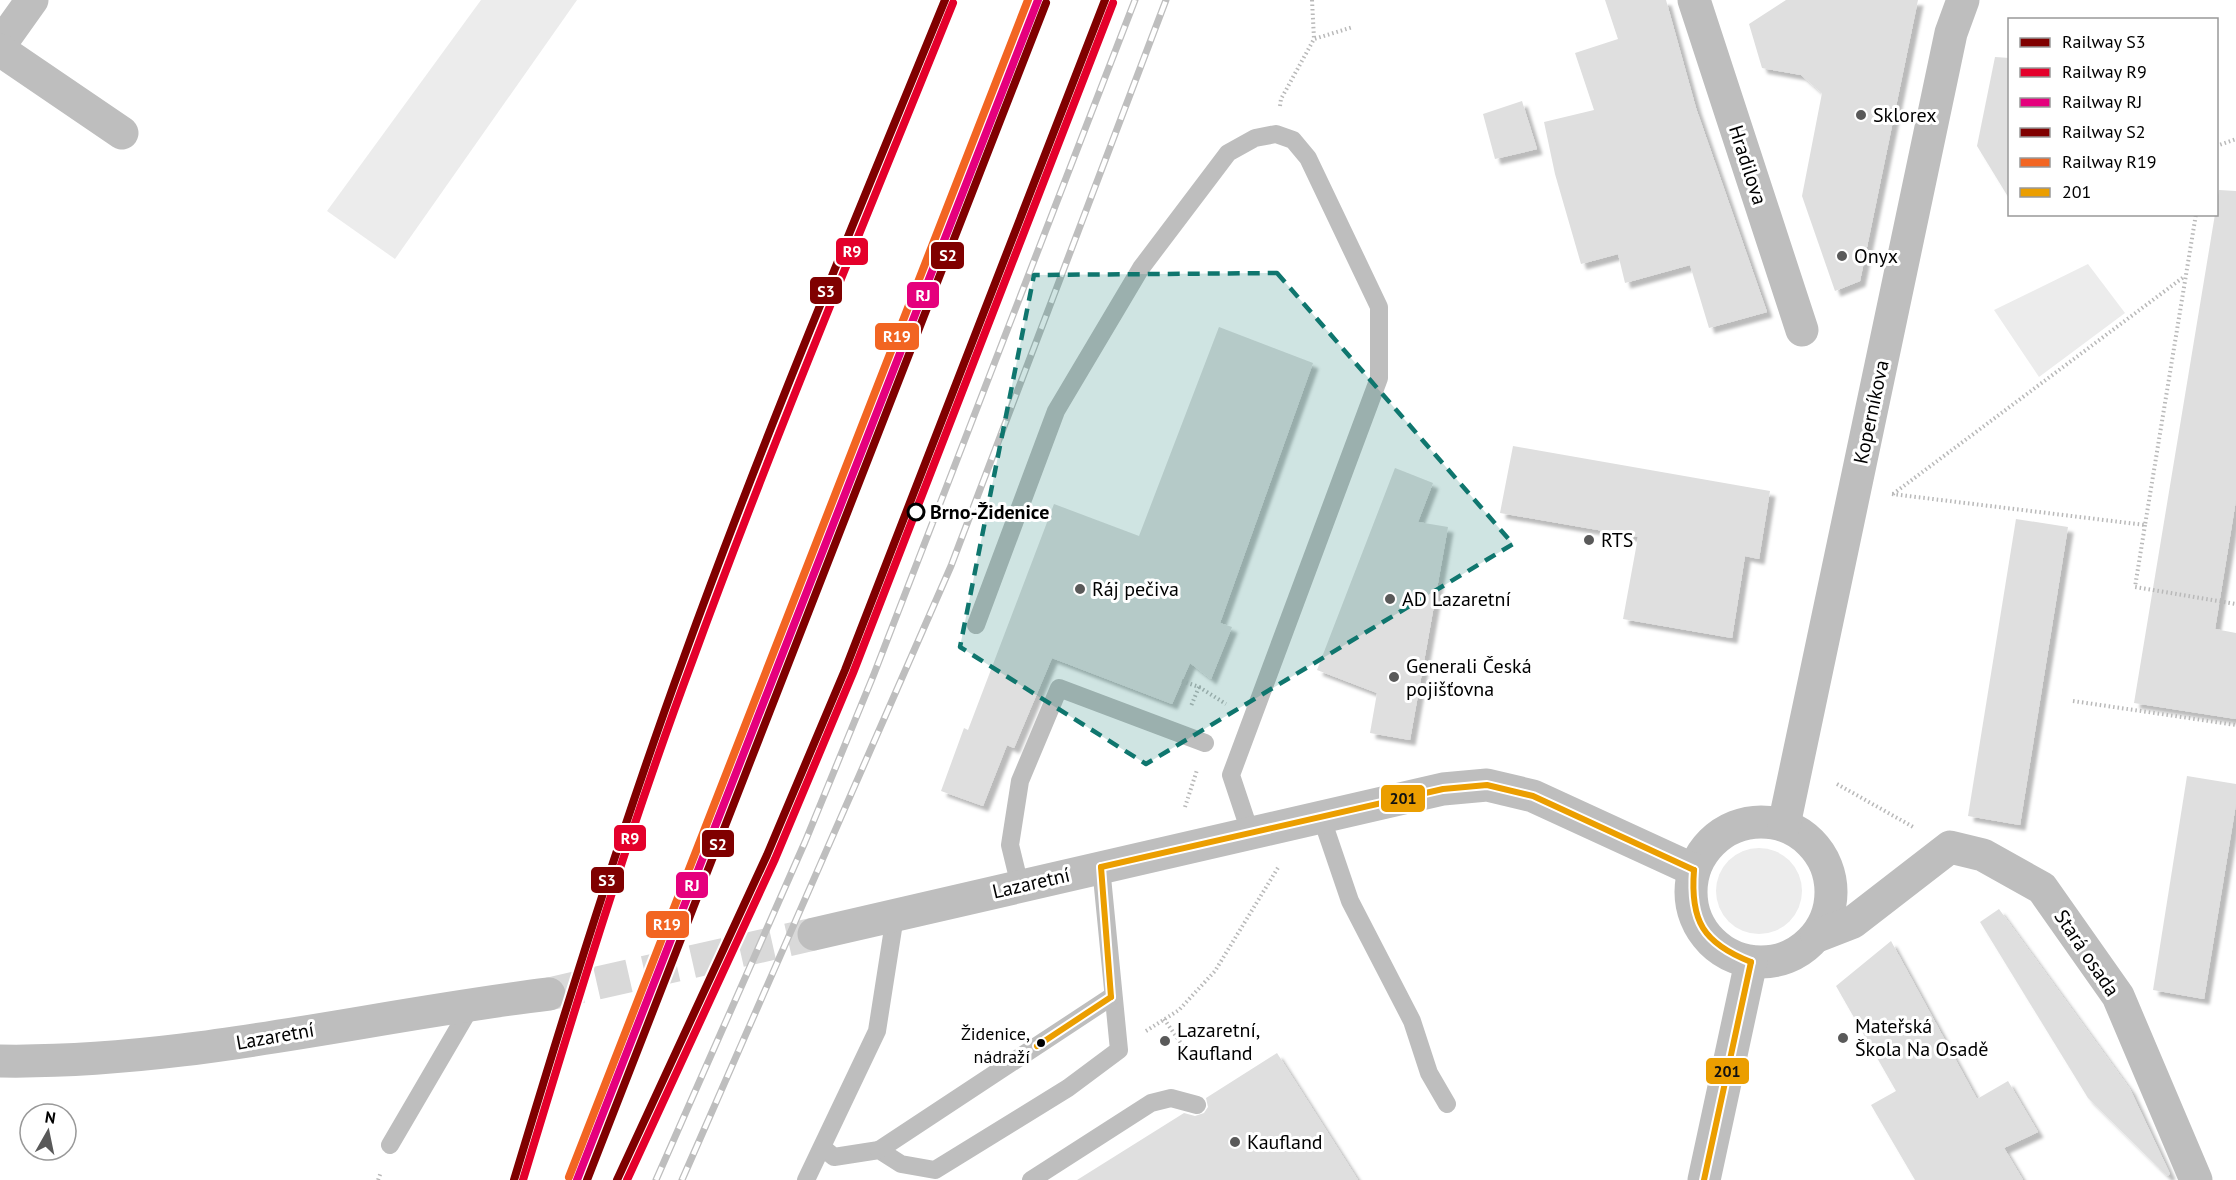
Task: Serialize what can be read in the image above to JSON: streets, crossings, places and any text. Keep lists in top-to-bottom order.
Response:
{
  "streets": {
    "street": [
      "Hradilova",
      "Koperníkova",
      "Lazaretní",
      "Stará osada"
    ]
  },
  "crossings": [
    ["Koperníkova", "Lazaretní"],
    ["Koperníkova", "Stará osada"],
    ["Lazaretní", "Stará osada"]
  ],
  "places": [
    "Sklorex",
    "Onyx",
    "Brno-Židenice",
    "RTS",
    "Ráj pečiva",
    "AD Lazaretní",
    "Generali Česká pojišťovna",
    "Mateřská Škola Na Osadě",
    "Lazaretní, Kaufland",
    "Židenice, nádraží",
    "Kaufland"
  ],
  "lines": [
    "rail line S3",
    "rail line RJ",
    "rail line R19",
    "rail line R9",
    "rail line S2",
    "transit line 201"
  ],
  "legend": [
    "Railway S3",
    "Railway R9",
    "Railway RJ",
    "Railway S2",
    "Railway R19",
    "201"
  ],
  "north": "top"
}
